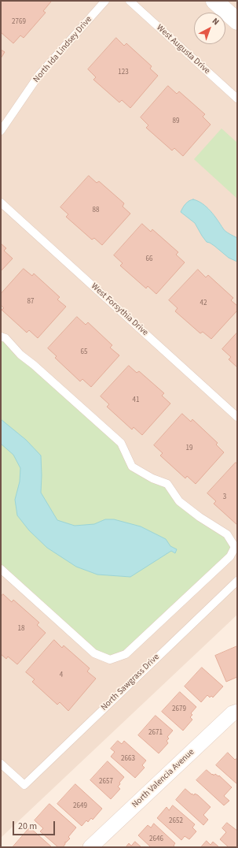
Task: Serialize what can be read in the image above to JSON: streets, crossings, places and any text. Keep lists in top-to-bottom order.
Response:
{
  "streets": {
    "street": ["North Valencia Avenue"],
    "lane": [
      "North Ida Lindsey Drive",
      "West Augusta Drive",
      "West Forsythia Drive",
      "North Sawgrass Drive"
    ]
  },
  "house_numbers": [
    "2769",
    "123",
    "89",
    "88",
    "66",
    "87",
    "42",
    "65",
    "41",
    "19",
    "3",
    "18",
    "4",
    "2679",
    "2671",
    "2663",
    "2657",
    "2649",
    "2652",
    "2646"
  ],
  "scale_bar": "20 m",
  "north": "top right"
}
